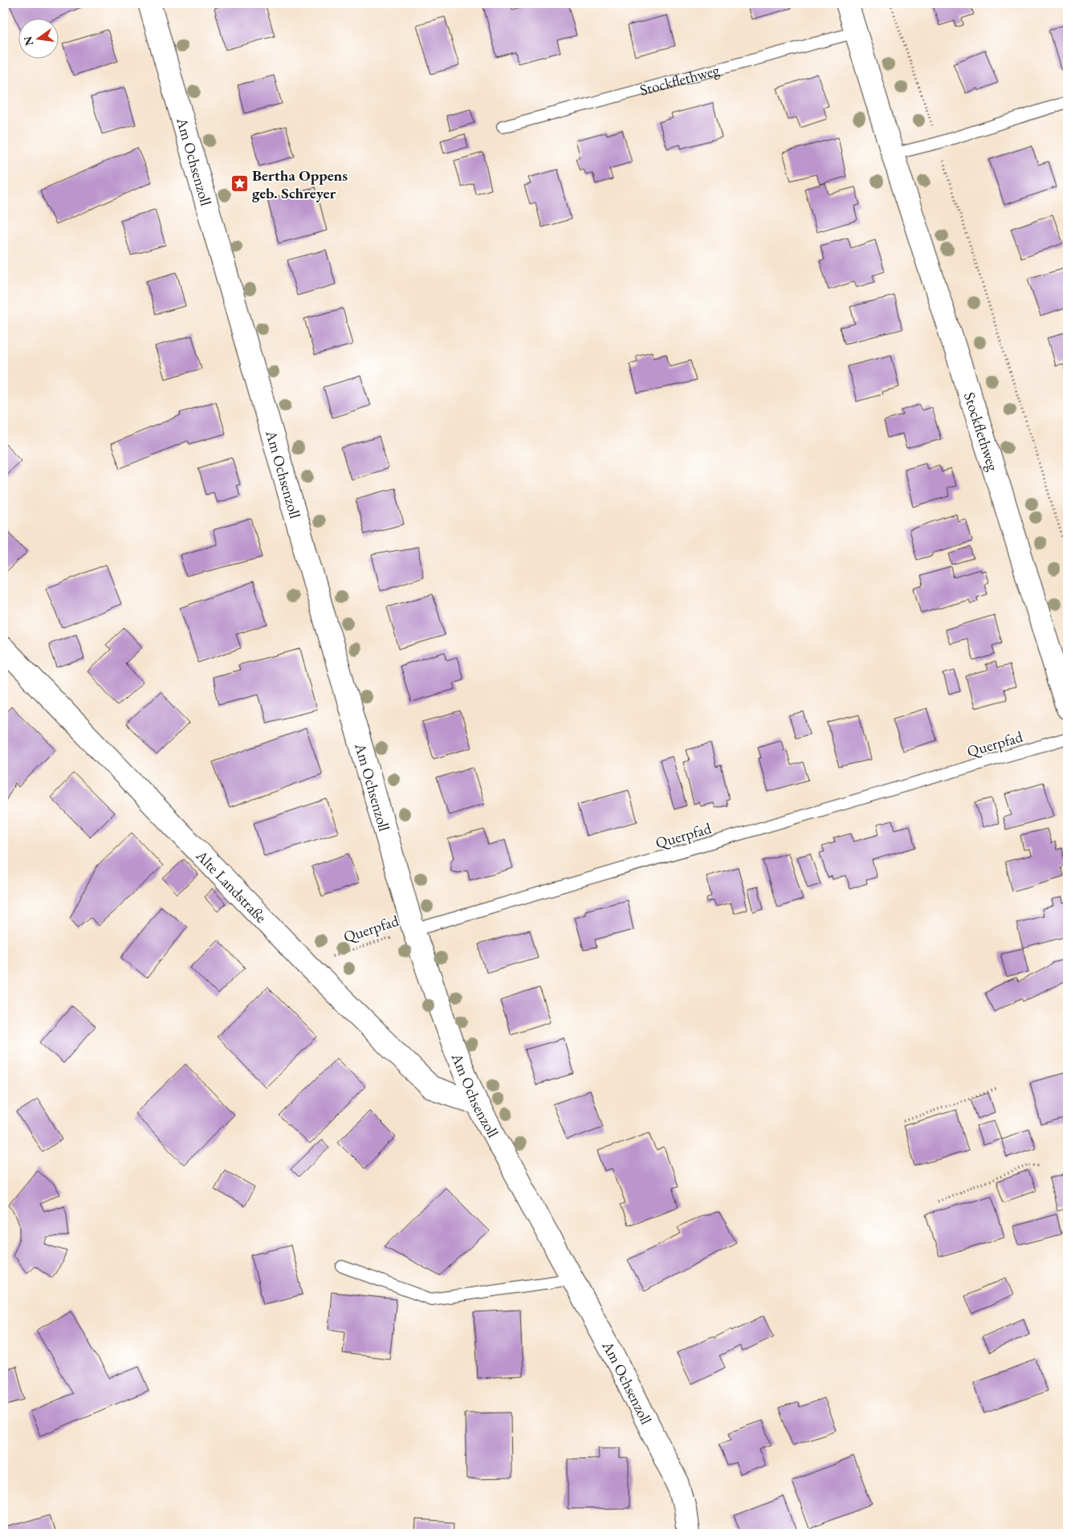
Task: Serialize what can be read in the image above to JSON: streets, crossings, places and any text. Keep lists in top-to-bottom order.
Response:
{
  "streets": {
    "street": ["Stockflethweg", "Am Ochsenzoll", "Alte Landstraße"],
    "lane": ["Querpfad"]
  },
  "crossings": [
    ["Am Ochsenzoll", "Querpfad"],
    ["Am Ochsenzoll", "Alte Landstraße"],
    ["Querpfad", "Alte Landstraße"]
  ],
  "places": {
    "place": ["Bertha Oppens geb. Schreyer"]
  },
  "north": "left"
}
